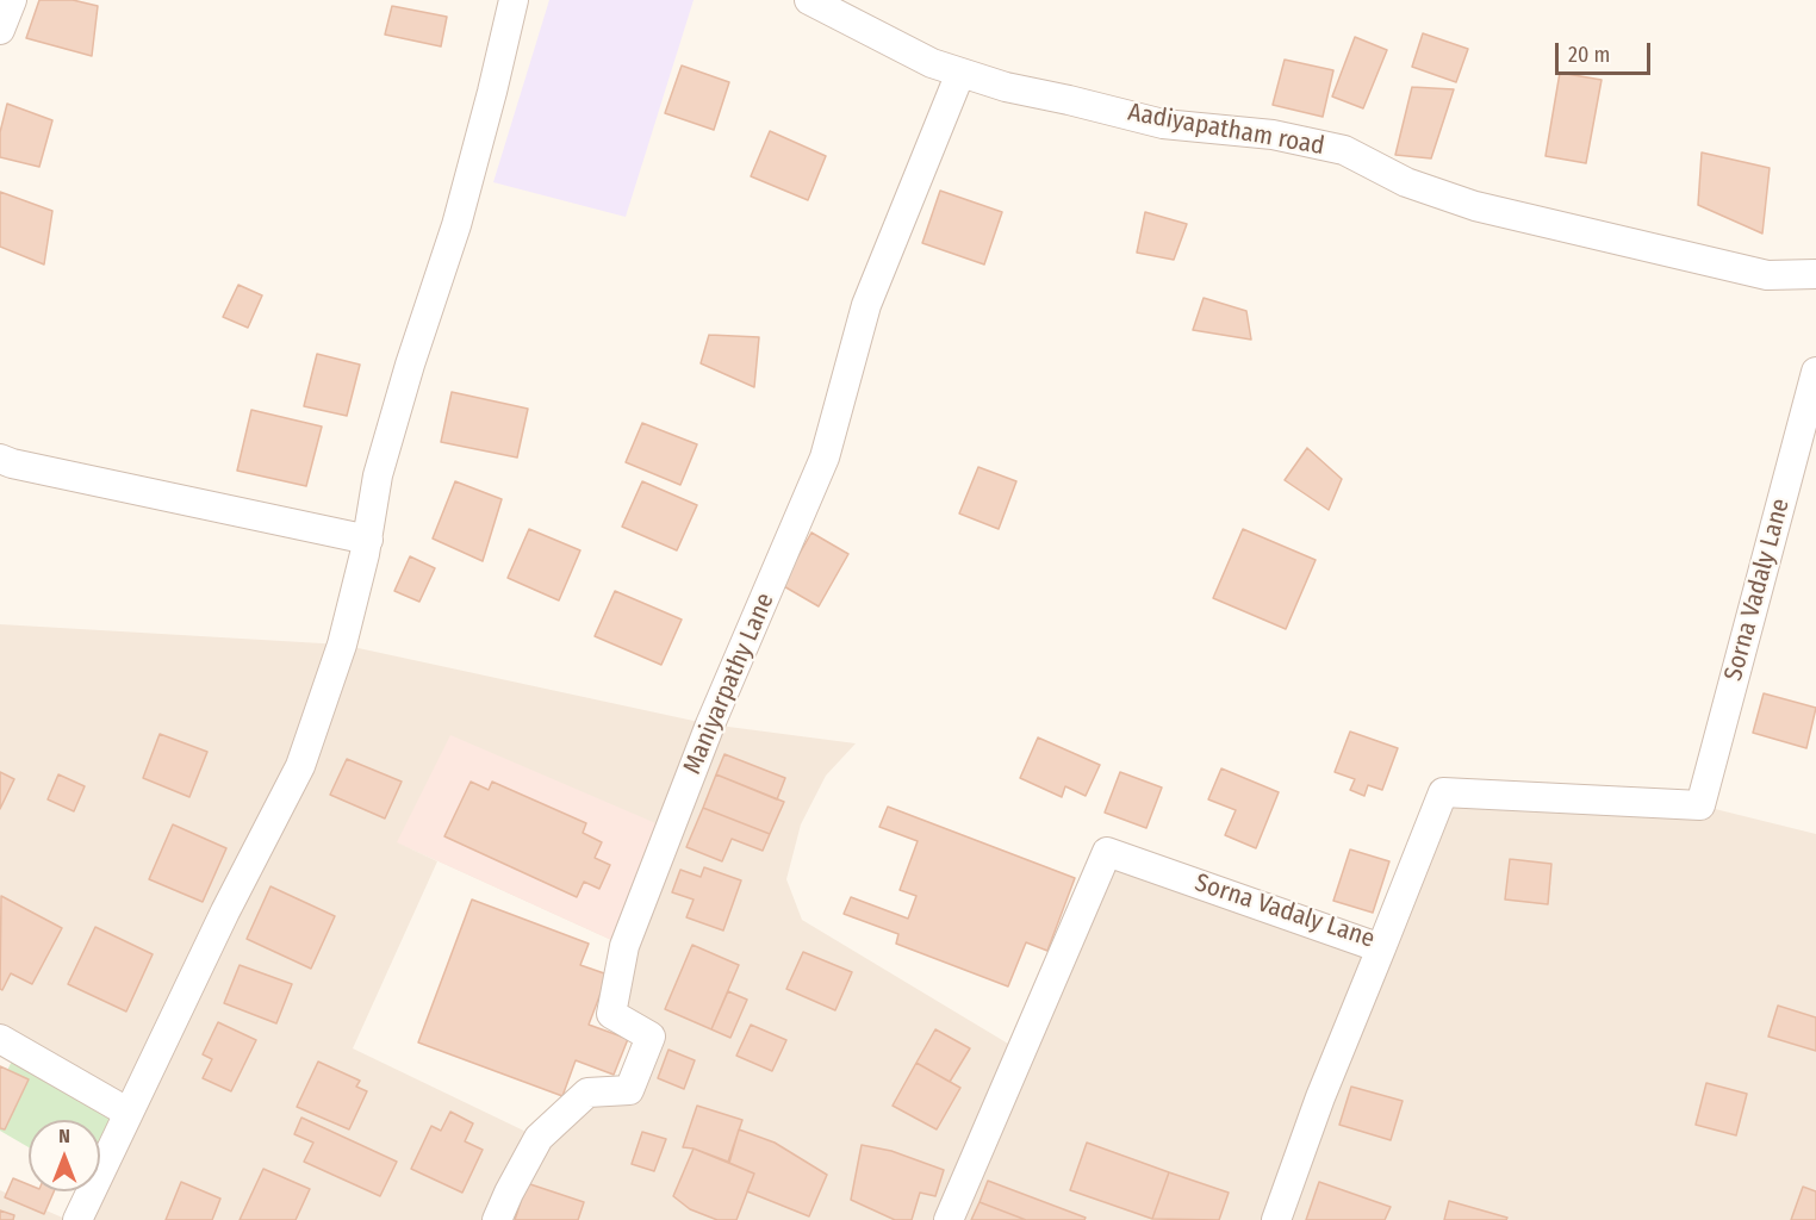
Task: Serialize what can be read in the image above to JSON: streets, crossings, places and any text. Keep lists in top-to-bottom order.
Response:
{
  "streets": {
    "street": ["Aadiyapatham road", "Sorna Vadaly Lane", "Maniyarpathy Lane"]
  },
  "crossings": [
    ["Aadiyapatham road", "Maniyarpathy Lane"]
  ],
  "scale_bar": "20 m",
  "north": "top"
}
